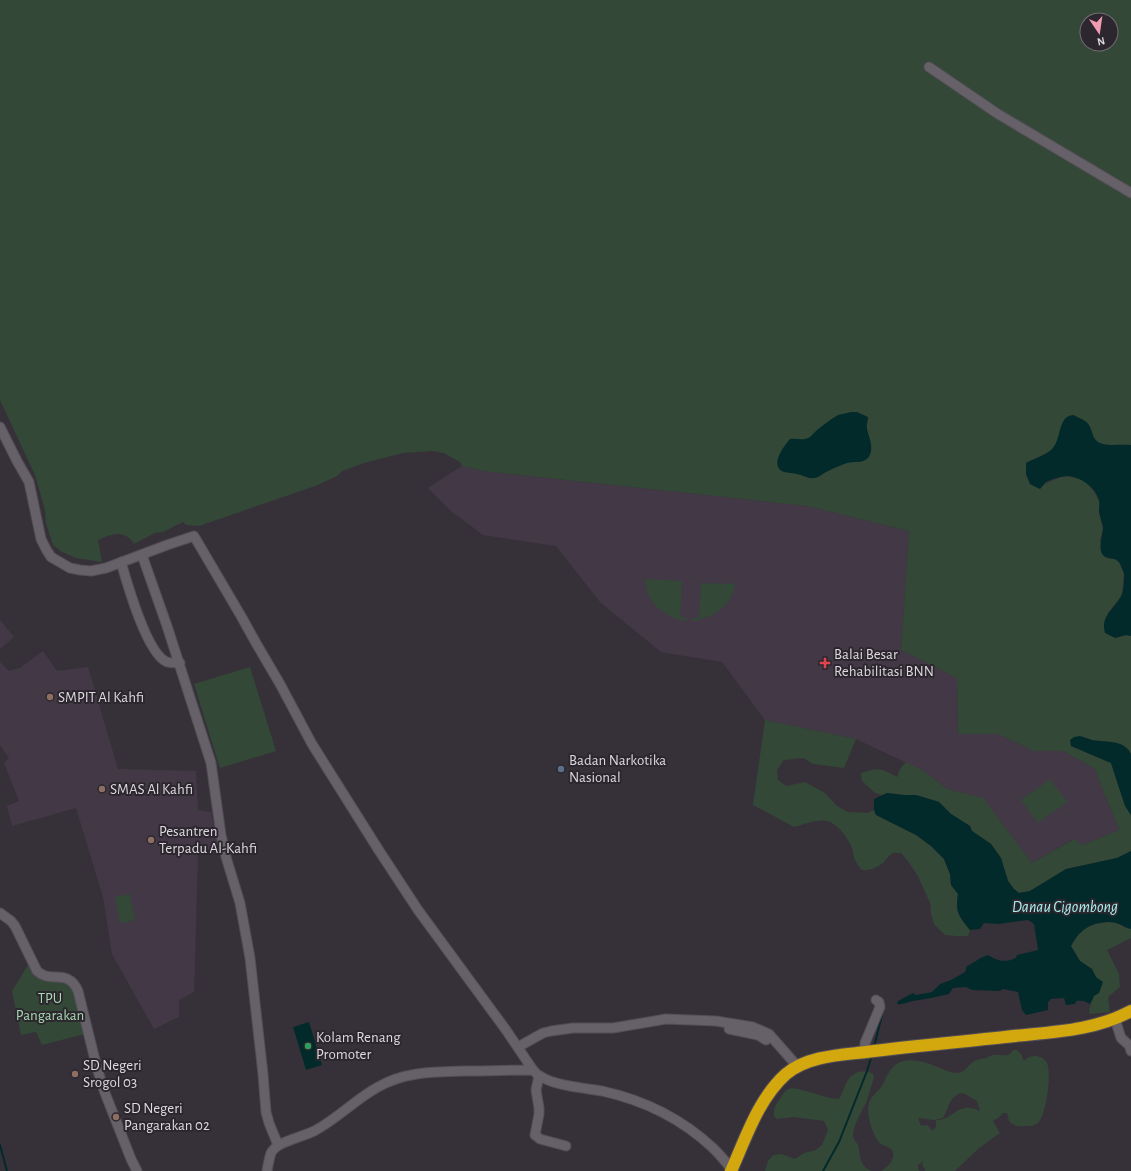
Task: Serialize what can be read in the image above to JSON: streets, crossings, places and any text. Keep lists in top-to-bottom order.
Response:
{
  "water": ["Danau Cigombong"],
  "parks": ["TPU Pangarakan"],
  "places": {
    "health": ["Balai Besar Rehabilitasi BNN"],
    "other": [
      "SMPIT Al Kahfi",
      "Badan Narkotika Nasional",
      "SMAS Al Kahfi",
      "Pesantren Terpadu Al-Kahfi",
      "Kolam Renang Promoter",
      "SD Negeri Srogol 03",
      "SD Negeri Pangarakan 02"
    ]
  },
  "north": "bottom"
}
